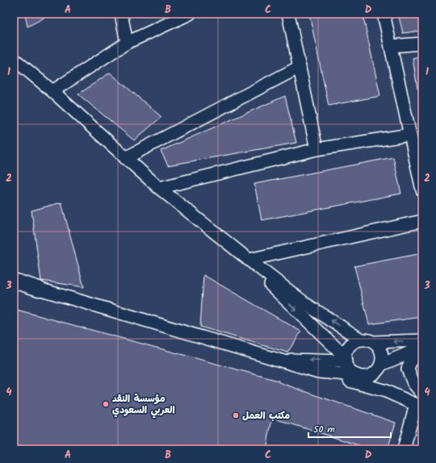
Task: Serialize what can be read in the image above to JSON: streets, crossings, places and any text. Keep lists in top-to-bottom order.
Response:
{
  "places": ["مؤسسة النقد العربي السعودي", "مكتب العمل"],
  "scale_bar": "50 m",
  "grid": {
    "columns": [
      "A",
      "B",
      "C",
      "D"
    ],
    "rows": [
      "1",
      "2",
      "3",
      "4"
    ]
  }
}
